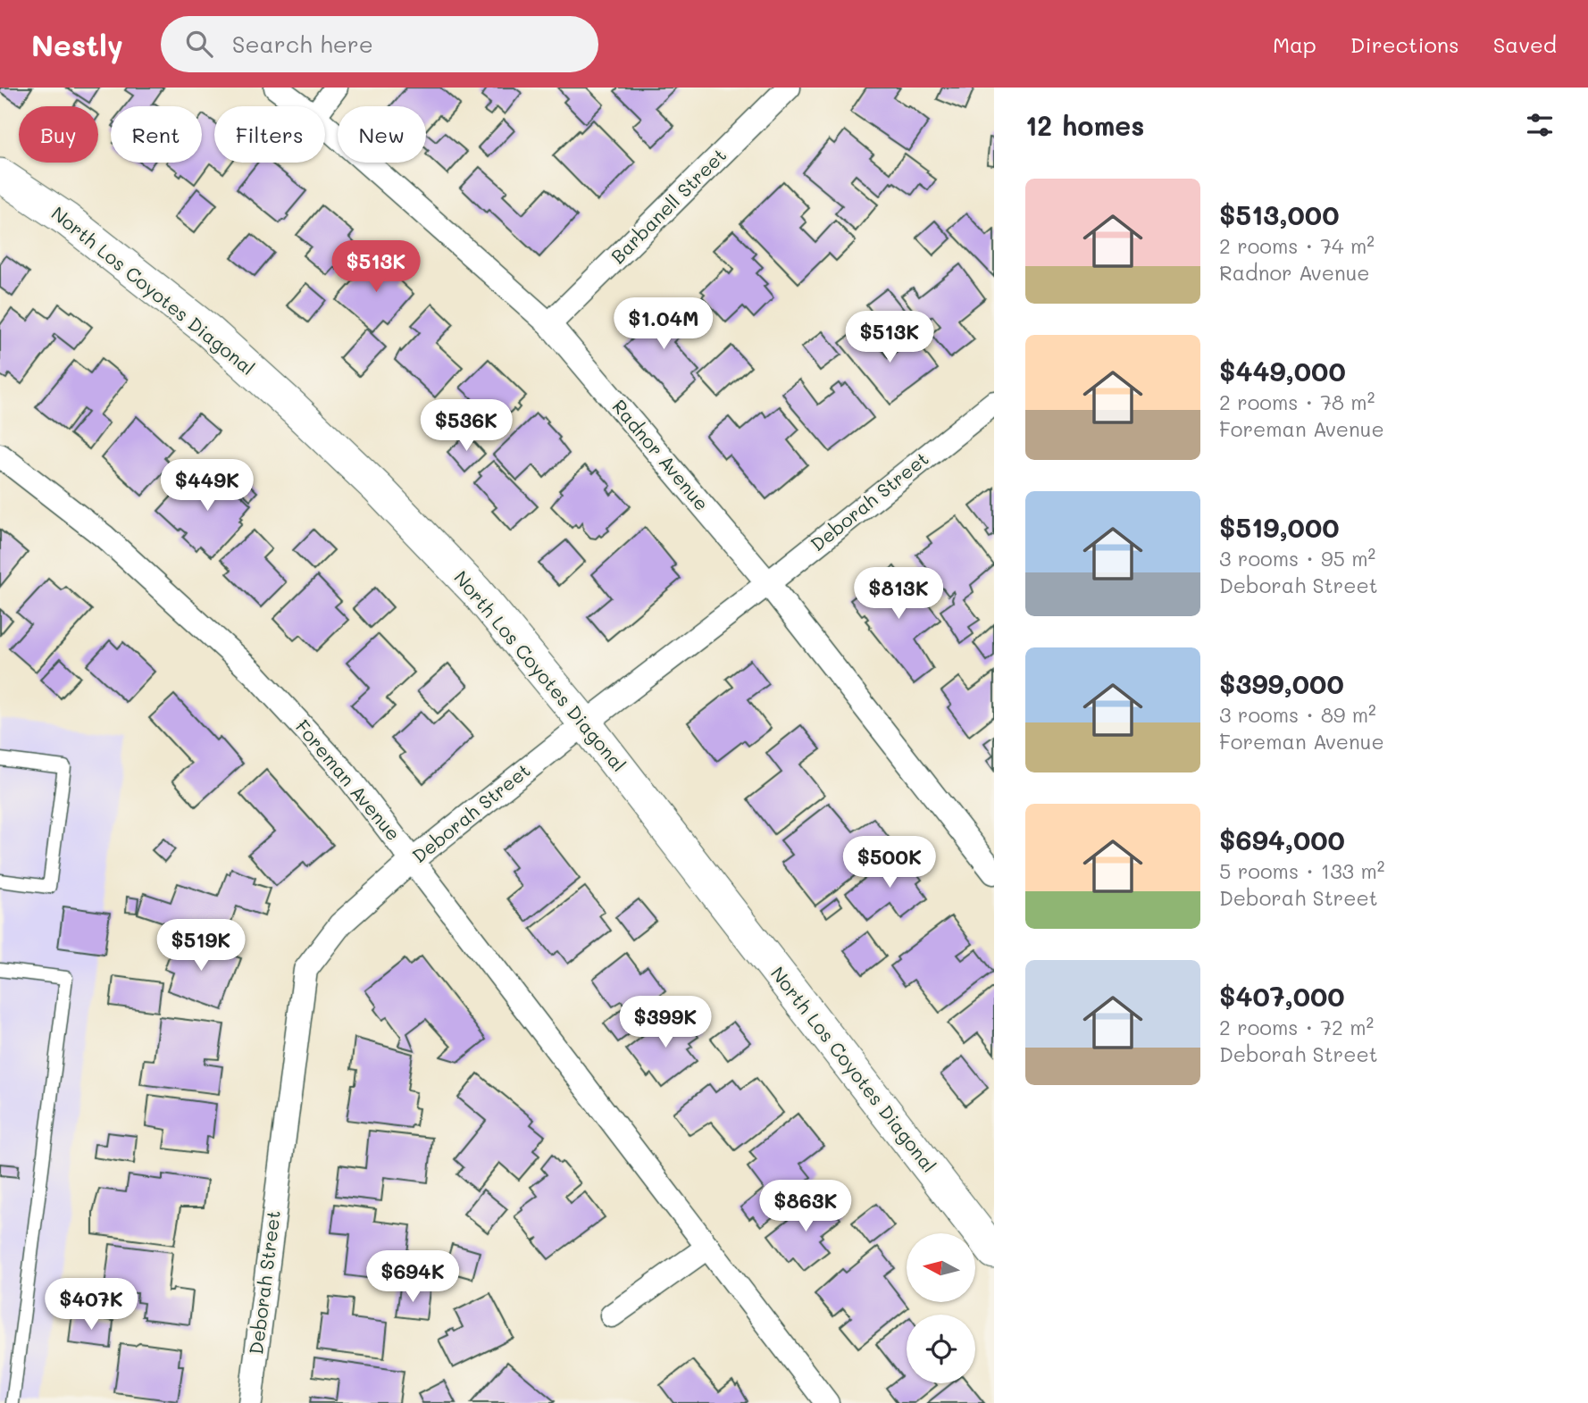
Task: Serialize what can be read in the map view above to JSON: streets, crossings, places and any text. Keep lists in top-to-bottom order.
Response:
{
  "streets": {
    "main road": ["North Los Coyotes Diagonal"],
    "street": [
      "Barbanell Street",
      "Radnor Avenue",
      "Deborah Street",
      "Foreman Avenue"
    ]
  },
  "crossings": [
    ["Barbanell Street", "Radnor Avenue"],
    ["North Los Coyotes Diagonal", "Deborah Street"],
    ["Radnor Avenue", "Deborah Street"],
    ["Deborah Street", "Foreman Avenue"]
  ],
  "north": "left",
  "page": {
    "header": "Nestly",
    "search": "Search here",
    "nav": ["Map", "Directions", "Saved"],
    "heading": "12 homes",
    "chip": [
      "Buy",
      "Rent",
      "Filters",
      "New"
    ],
    "list": [
      {
        "name": "$513,000",
        "note": "2 rooms · 74 m² · Radnor Avenue"
      },
      {
        "name": "$449,000",
        "note": "2 rooms · 78 m² · Foreman Avenue"
      },
      {
        "name": "$519,000",
        "note": "3 rooms · 95 m² · Deborah Street"
      },
      {
        "name": "$399,000",
        "note": "3 rooms · 89 m² · Foreman Avenue"
      },
      {
        "name": "$694,000",
        "note": "5 rooms · 133 m² · Deborah Street"
      },
      {
        "name": "$407,000",
        "note": "2 rooms · 72 m² · Deborah Street"
      }
    ],
    "price": [
      "$513K",
      "$1.04M",
      "$513K",
      "$536K",
      "$449K",
      "$813K",
      "$500K",
      "$519K",
      "$399K",
      "$863K",
      "$694K",
      "$407K"
    ]
  }
}
